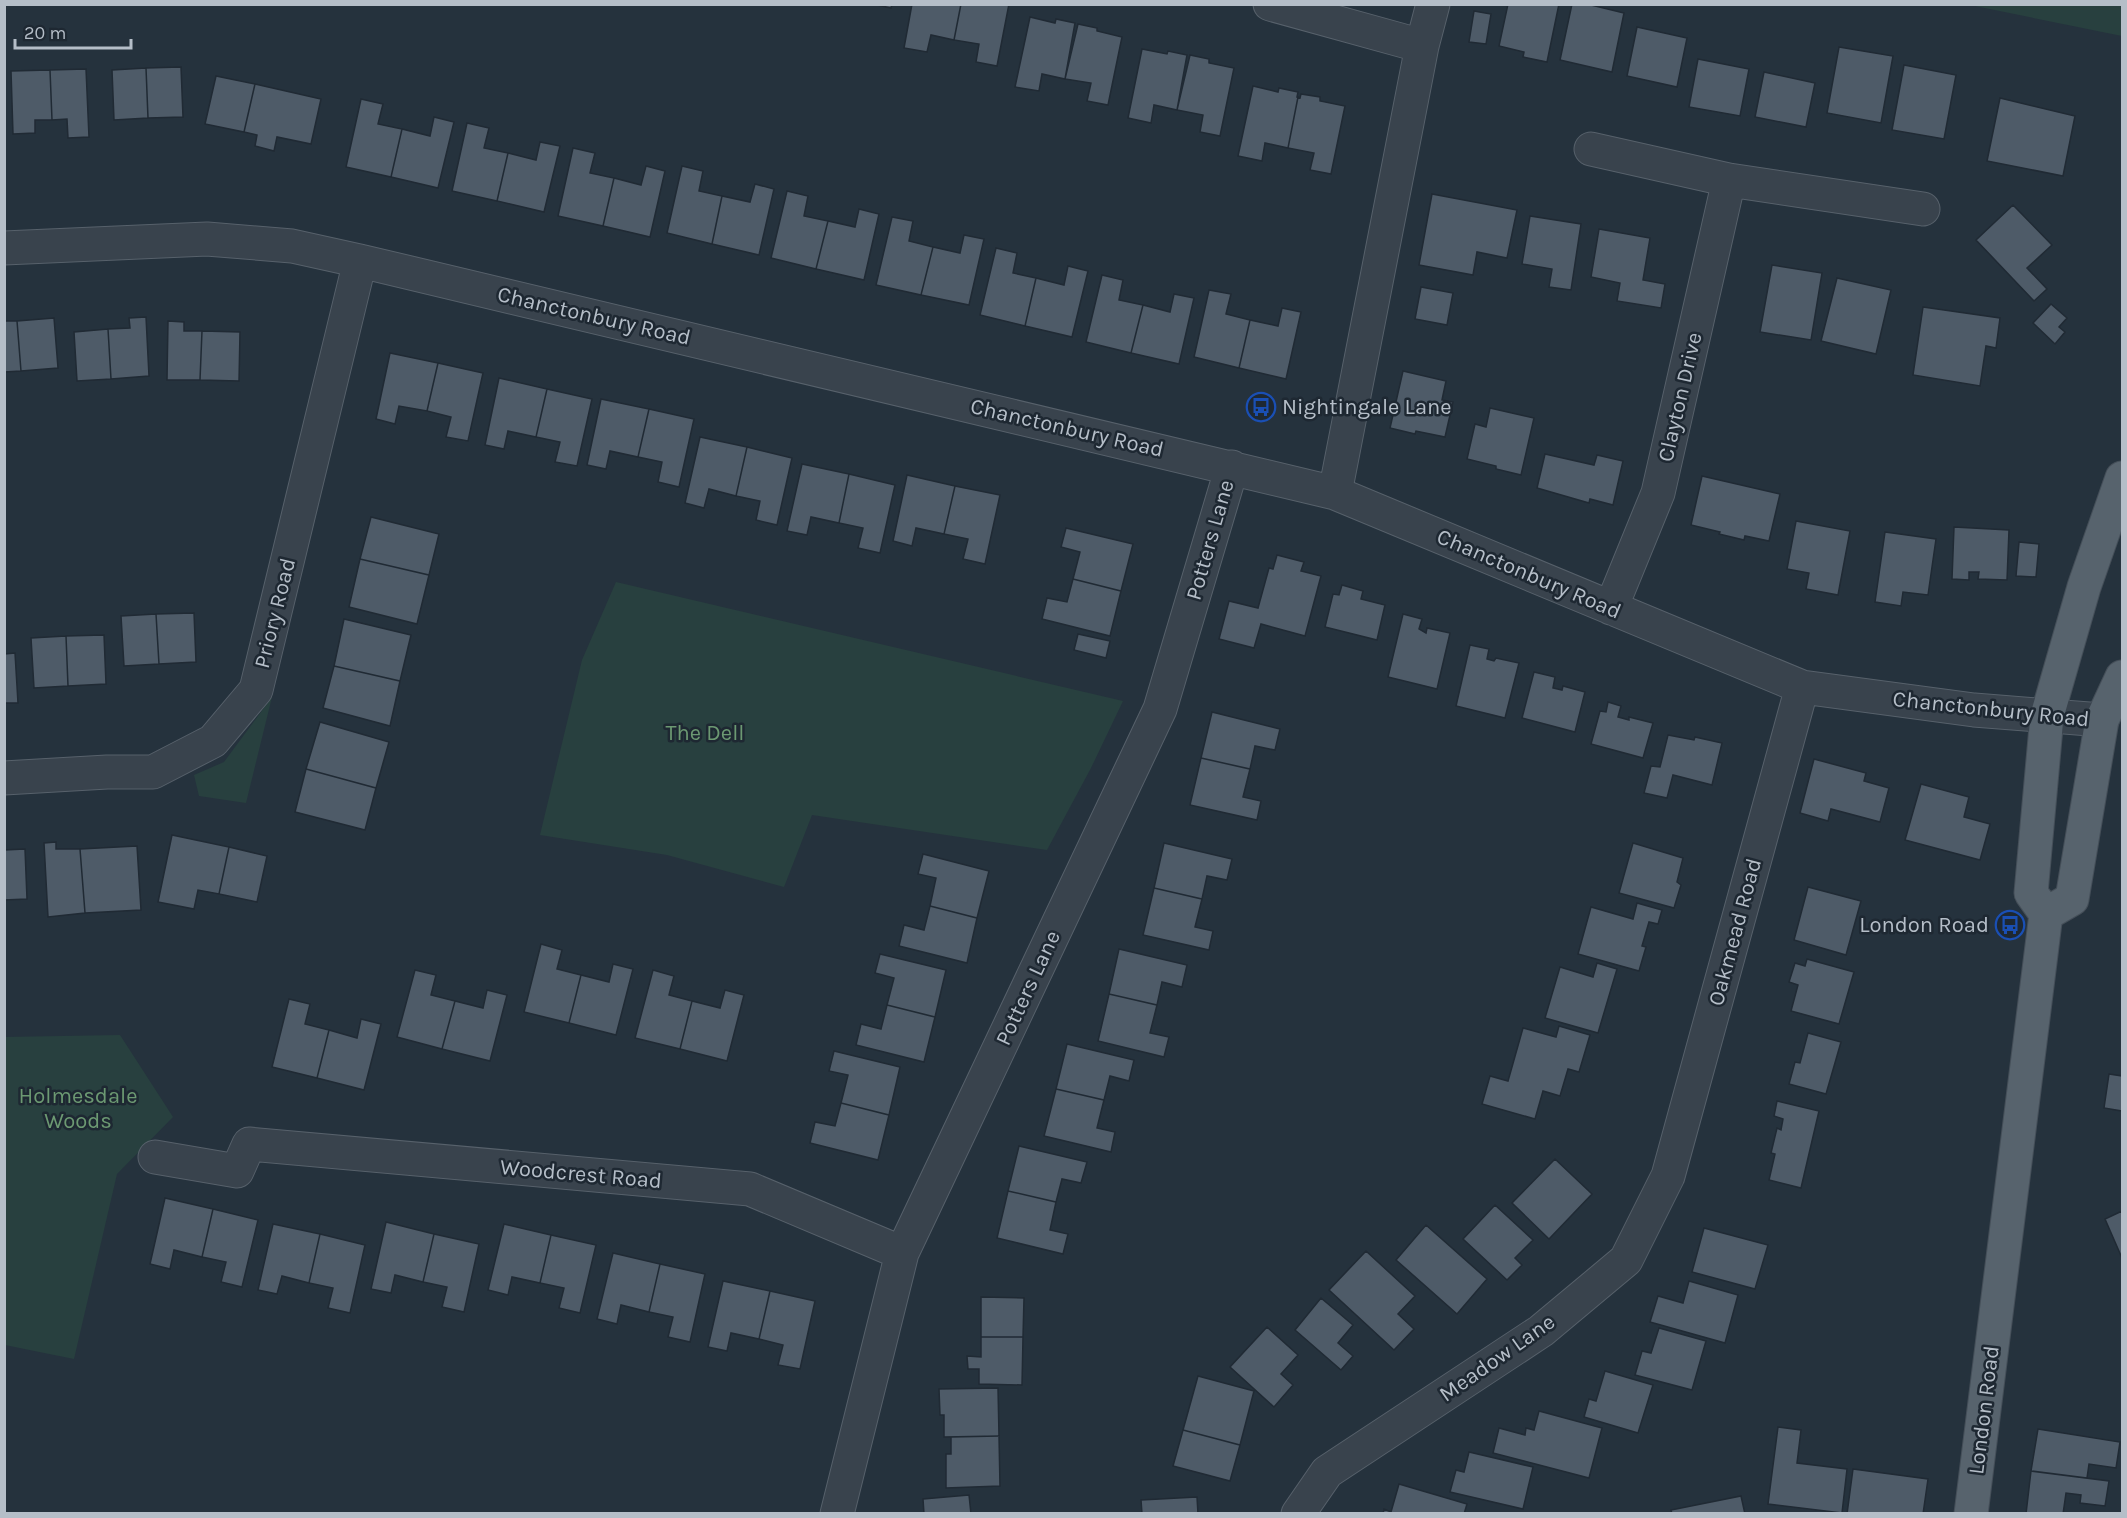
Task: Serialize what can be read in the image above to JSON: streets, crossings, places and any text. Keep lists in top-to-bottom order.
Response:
{
  "streets": {
    "main road": ["London Road"],
    "street": [
      "Chanctonbury Road",
      "Clayton Drive",
      "Potters Lane",
      "Priory Road",
      "Oakmead Road",
      "Woodcrest Road",
      "Meadow Lane"
    ]
  },
  "crossings": [
    ["Chanctonbury Road", "Clayton Drive"],
    ["Chanctonbury Road", "Potters Lane"],
    ["Chanctonbury Road", "Priory Road"],
    ["Chanctonbury Road", "Oakmead Road"],
    ["Potters Lane", "Woodcrest Road"],
    ["Oakmead Road", "Meadow Lane"]
  ],
  "parks": ["The Dell", "Holmesdale Woods"],
  "places": {
    "bus stop": ["Nightingale Lane", "London Road"]
  },
  "scale_bar": "20 m"
}
